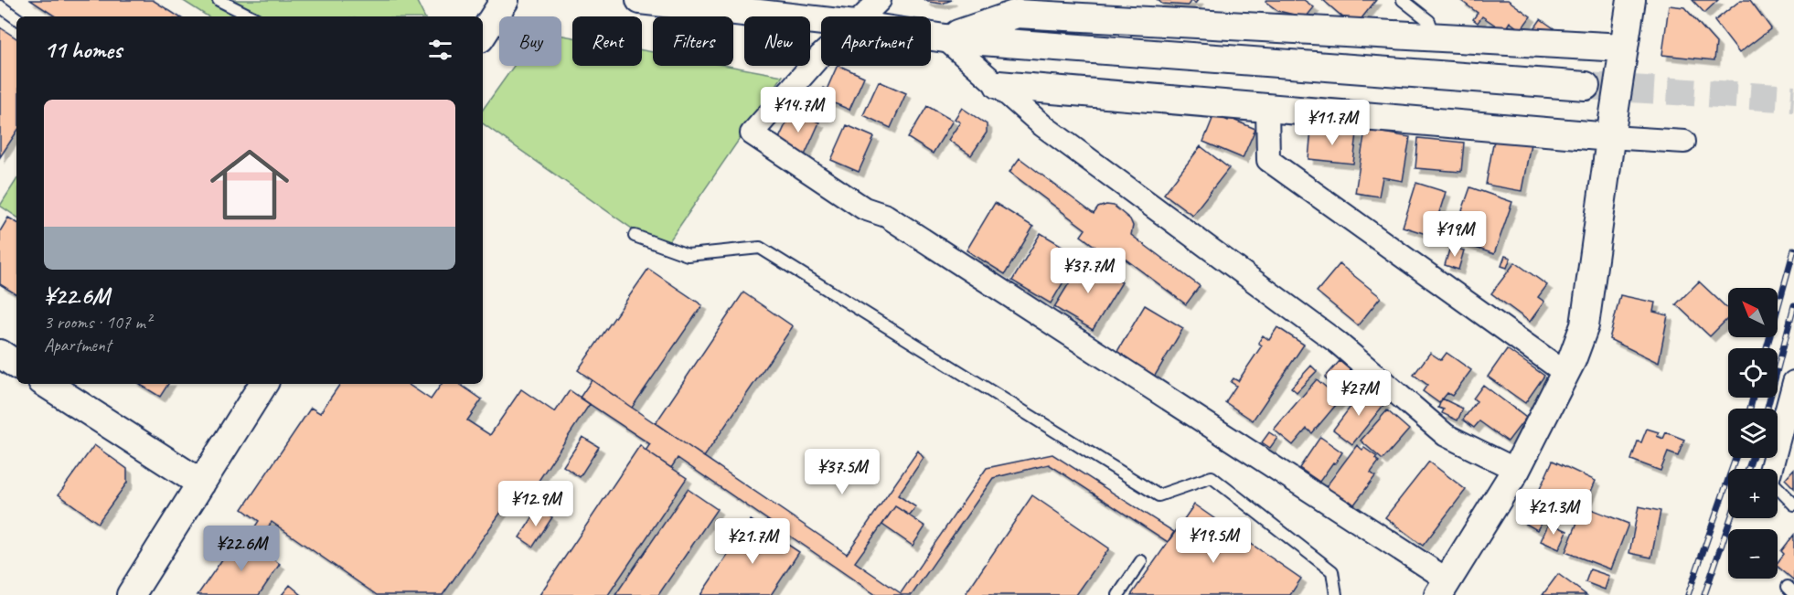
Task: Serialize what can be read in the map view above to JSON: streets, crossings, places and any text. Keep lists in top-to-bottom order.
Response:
{
  "north": "top left",
  "page": {
    "chip": [
      "Buy",
      "Rent",
      "Filters",
      "New",
      "Apartment"
    ],
    "heading": "11 homes",
    "list": [
      {
        "name": "¥22.6M",
        "note": "3 rooms · 107 m² · Apartment"
      }
    ],
    "price": [
      "¥14.7M",
      "¥11.7M",
      "¥19M",
      "¥37.7M",
      "¥27M",
      "¥37.5M",
      "¥12.9M",
      "¥21.3M",
      "¥19.5M",
      "¥21.7M",
      "¥22.6M"
    ],
    "map_buttons": ["+", "−"]
  }
}
